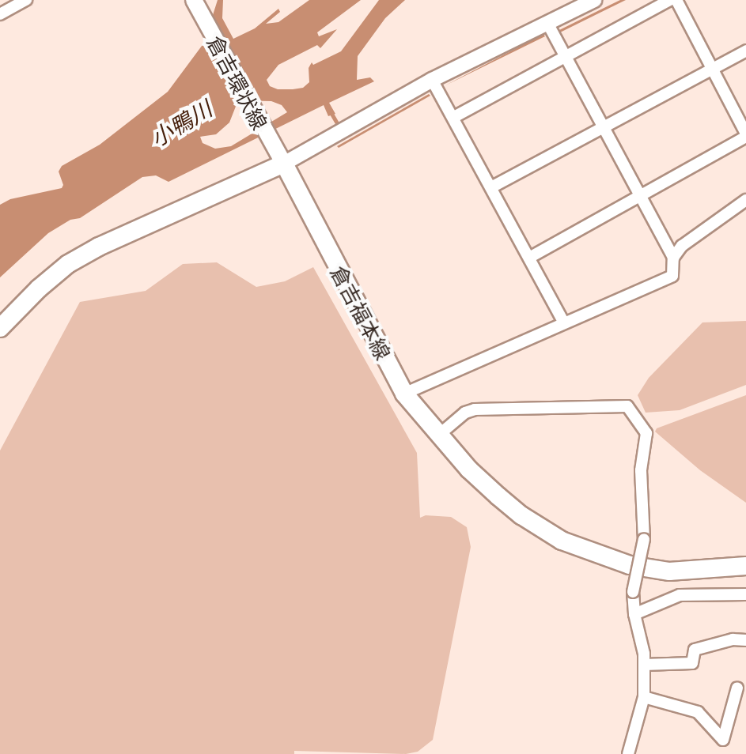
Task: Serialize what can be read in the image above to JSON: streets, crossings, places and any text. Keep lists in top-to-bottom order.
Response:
{
  "streets": {
    "main road": ["倉吉環状線", "倉吉福本線"]
  },
  "crossings": [
    ["倉吉環状線", "倉吉福本線"]
  ],
  "water": ["小鴨川"]
}
